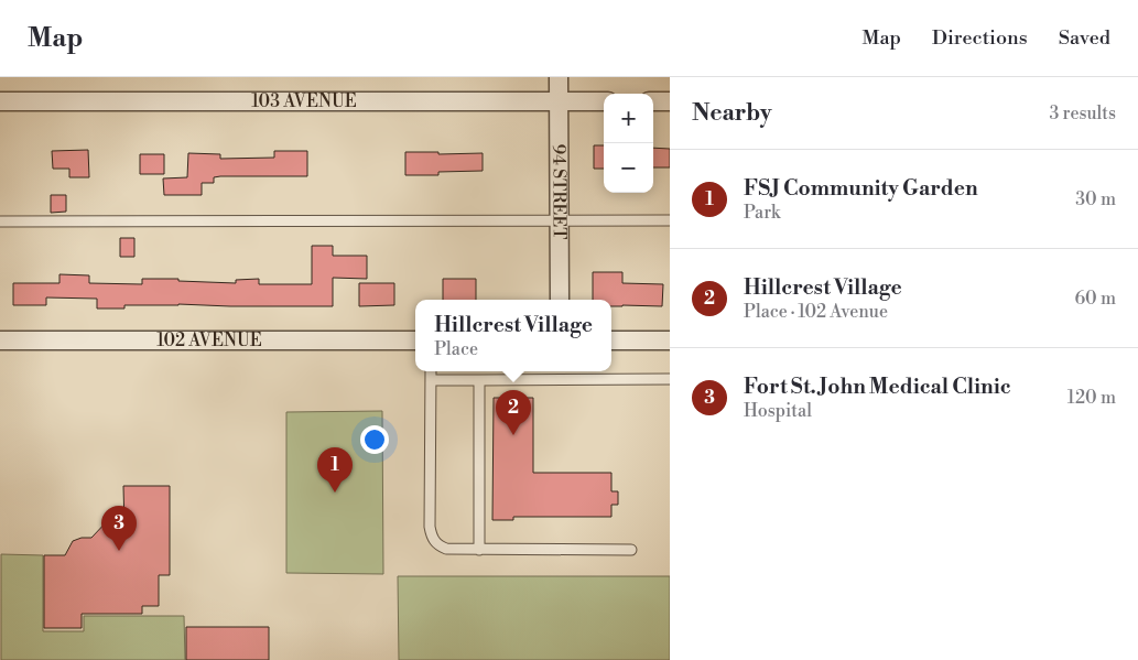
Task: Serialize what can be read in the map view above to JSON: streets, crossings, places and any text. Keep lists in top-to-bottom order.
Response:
{
  "streets": {
    "street": ["103 AVENUE", "94 STREET", "102 AVENUE"]
  },
  "crossings": [
    ["103 AVENUE", "94 STREET"]
  ],
  "page": {
    "header": "Map",
    "nav": ["Map", "Directions", "Saved"],
    "heading": ["Nearby", "3 results"],
    "map_buttons": ["+", "−"],
    "list": [
      {
        "mark": "1",
        "name": "FSJ Community Garden",
        "note": "Park",
        "value": "30 m"
      },
      {
        "mark": "2",
        "name": "Hillcrest Village",
        "note": "Place · 102 Avenue",
        "value": "60 m"
      },
      {
        "mark": "3",
        "name": "Fort St. John Medical Clinic",
        "note": "Hospital",
        "value": "120 m"
      }
    ],
    "popup": ["Hillcrest Village", "Place"],
    "pins": ["2", "1", "3"]
  }
}
